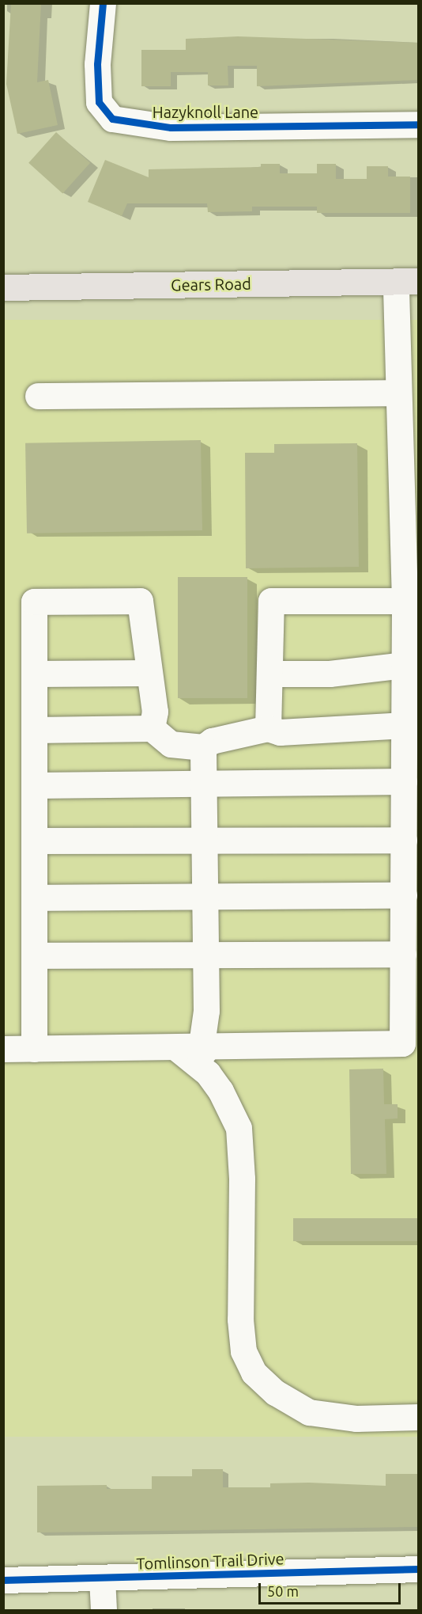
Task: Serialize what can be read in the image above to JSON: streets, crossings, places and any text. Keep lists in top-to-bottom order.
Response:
{
  "streets": {
    "main road": ["Gears Road"],
    "street": ["Hazyknoll Lane", "Tomlinson Trail Drive"]
  },
  "scale_bar": "50 m"
}
